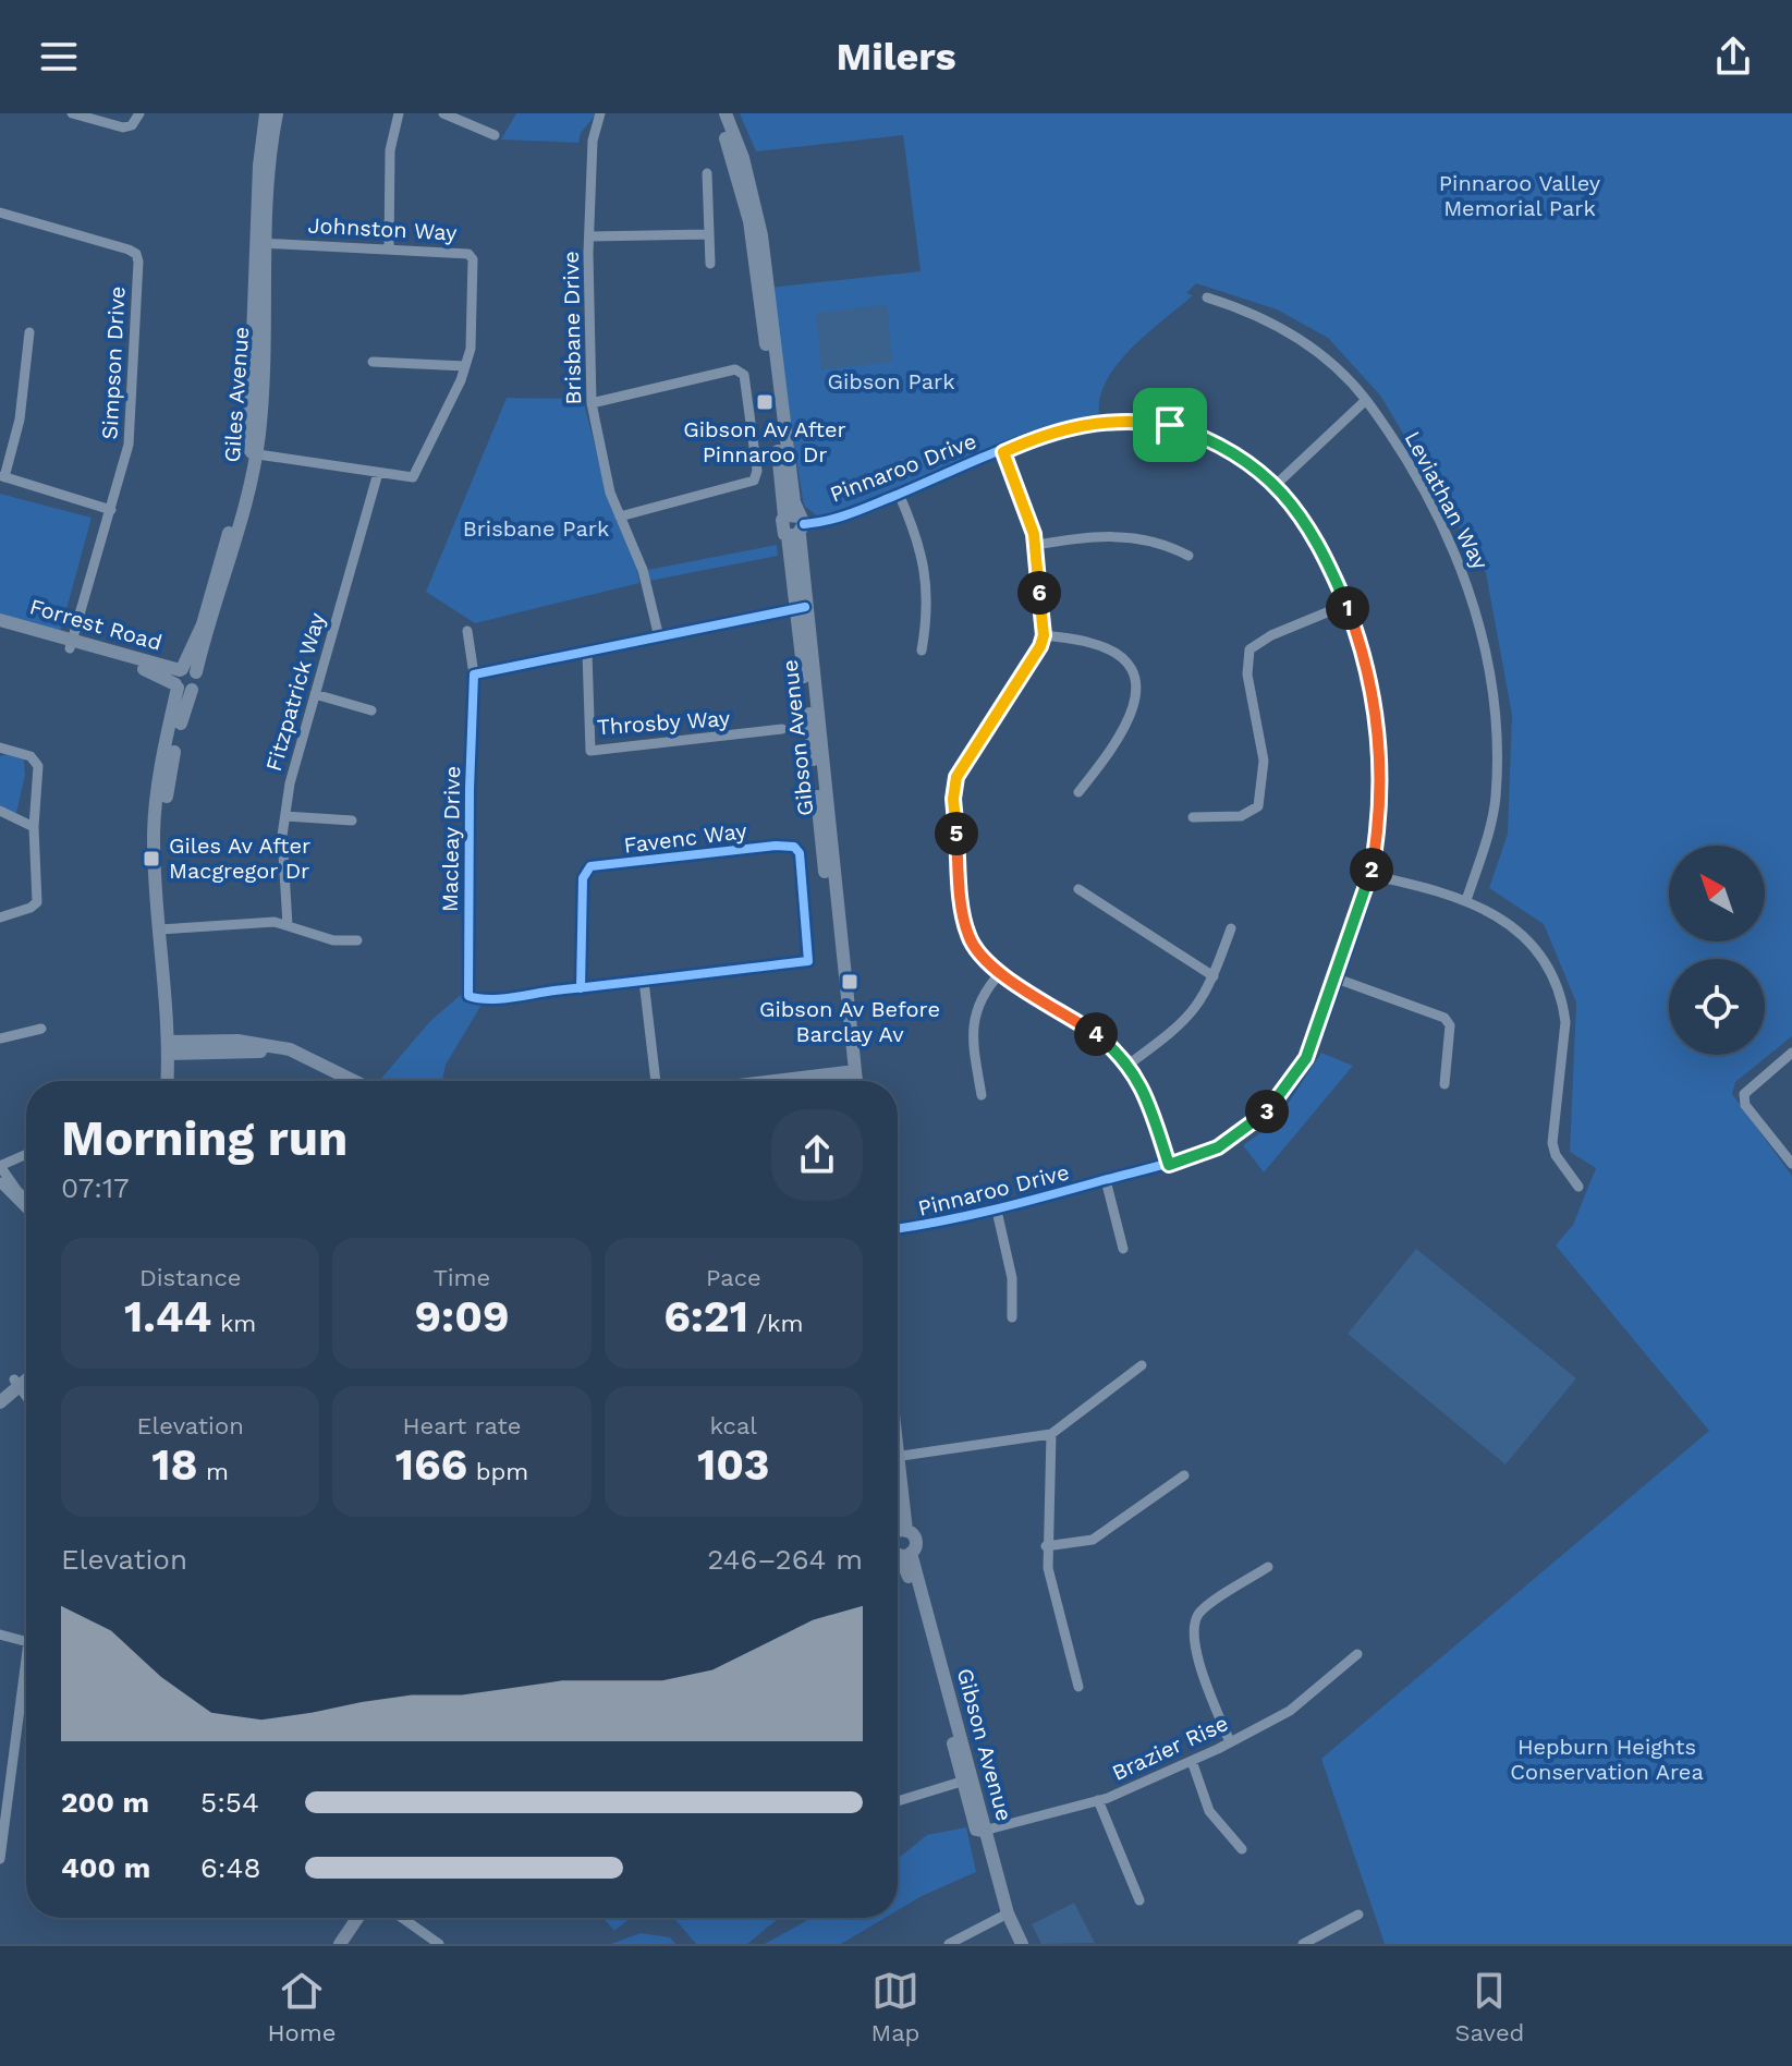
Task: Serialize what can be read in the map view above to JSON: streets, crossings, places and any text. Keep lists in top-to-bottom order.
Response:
{
  "streets": {
    "street": [
      "Johnston Way",
      "Brisbane Drive",
      "Simpson Drive",
      "Giles Avenue",
      "Pinnaroo Drive",
      "Leviathan Way",
      "Forrest Road",
      "Fitzpatrick Way",
      "Throsby Way",
      "Gibson Avenue",
      "Favenc Way",
      "Macleay Drive",
      "Brazier Rise"
    ]
  },
  "crossings": [
    ["Johnston Way", "Giles Avenue"],
    ["Johnston Way", "Fitzpatrick Way"],
    ["Simpson Drive", "Forrest Road"],
    ["Giles Avenue", "Forrest Road"],
    ["Pinnaroo Drive", "Gibson Avenue"],
    ["Gibson Avenue", "Brazier Rise"],
    ["Favenc Way", "Macleay Drive"]
  ],
  "parks": [
    "Pinnaroo Valley Memorial Park",
    "Gibson Park",
    "Brisbane Park",
    "Hepburn Heights Conservation Area"
  ],
  "places": {
    "transit": ["Gibson Av After Pinnaroo Dr", "Giles Av After Macgregor Dr", "Gibson Av Before Barclay Av"]
  },
  "north": "top left",
  "page": {
    "header": "Milers",
    "pins": [
      "6",
      "1",
      "5",
      "2",
      "4",
      "3"
    ],
    "heading": ["Morning run", "07:17"],
    "stats": [
      ["Distance", "1.44 km"],
      ["Time", "9:09"],
      ["Pace", "6:21 /km"],
      ["Elevation", "18 m"],
      ["Heart rate", "166 bpm"],
      ["kcal", "103"]
    ],
    "chart": ["Elevation", "246–264 m"],
    "list": [
      {
        "name": "200 m",
        "note": "5:54"
      },
      {
        "name": "400 m",
        "note": "6:48"
      }
    ],
    "tabs": ["Home", "Map", "Saved"]
  }
}
